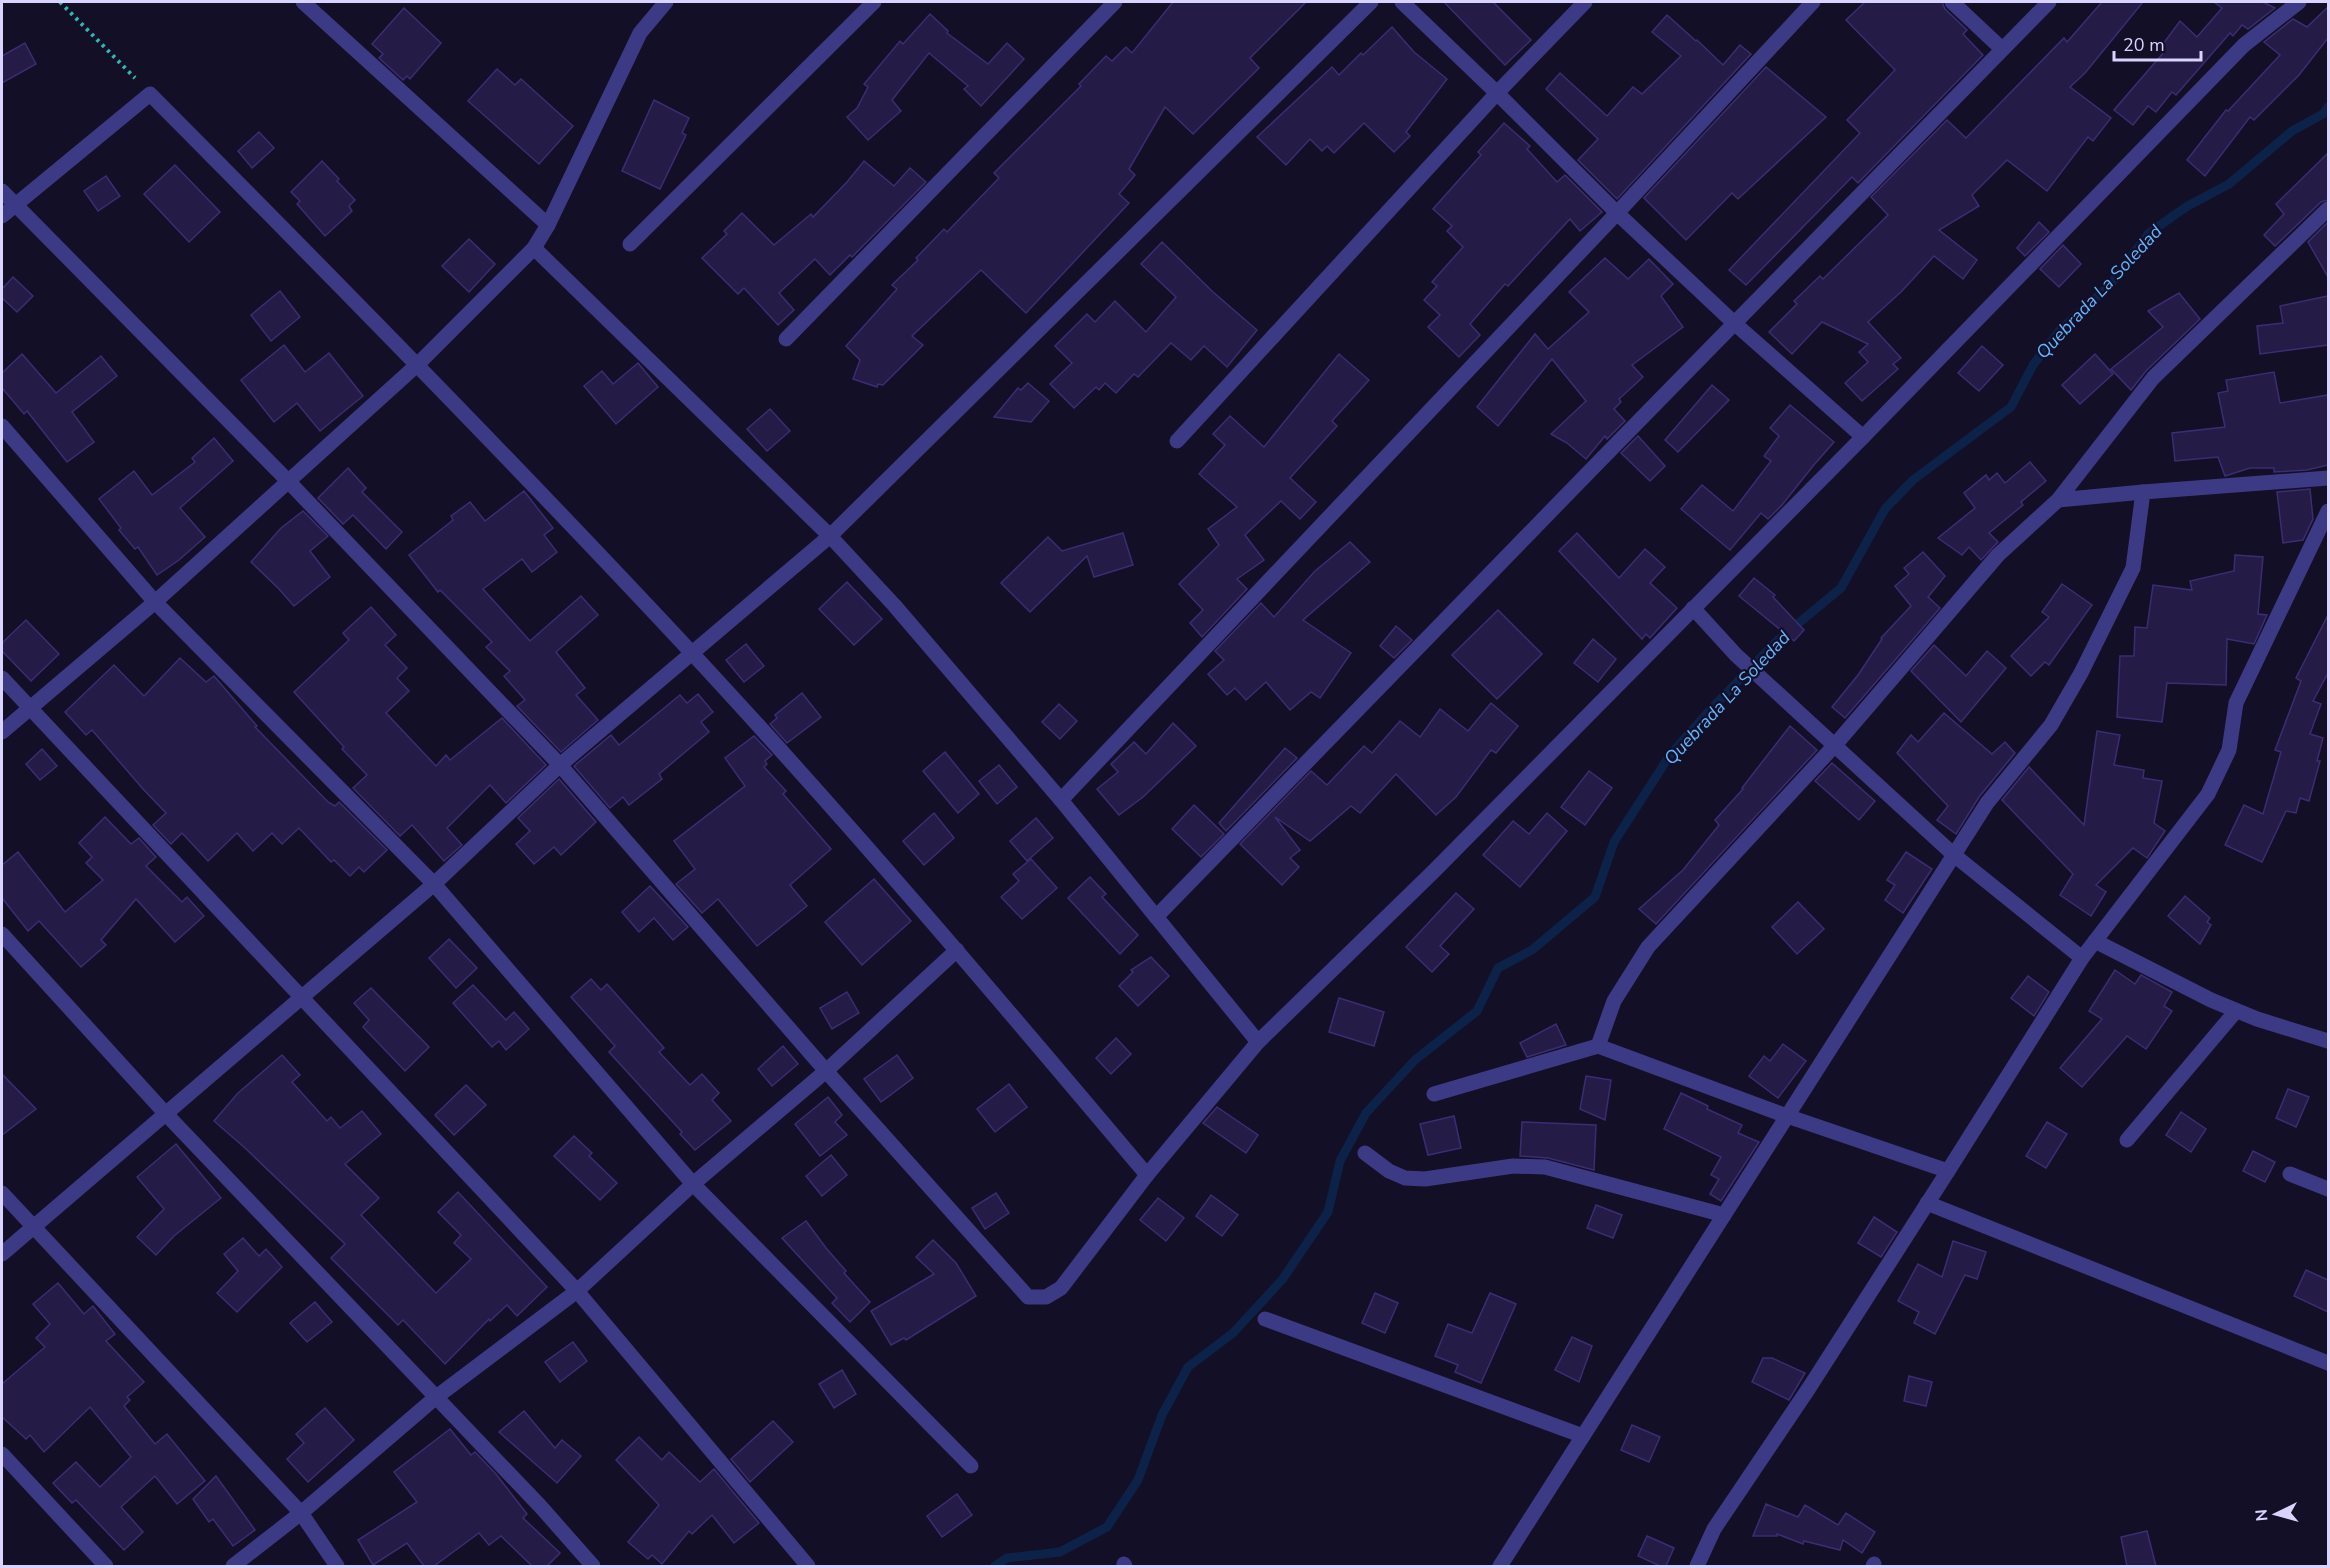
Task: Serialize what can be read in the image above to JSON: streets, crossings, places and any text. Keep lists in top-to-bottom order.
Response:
{
  "water": ["Quebrada La Soledad"],
  "scale_bar": "20 m",
  "north": "left"
}
